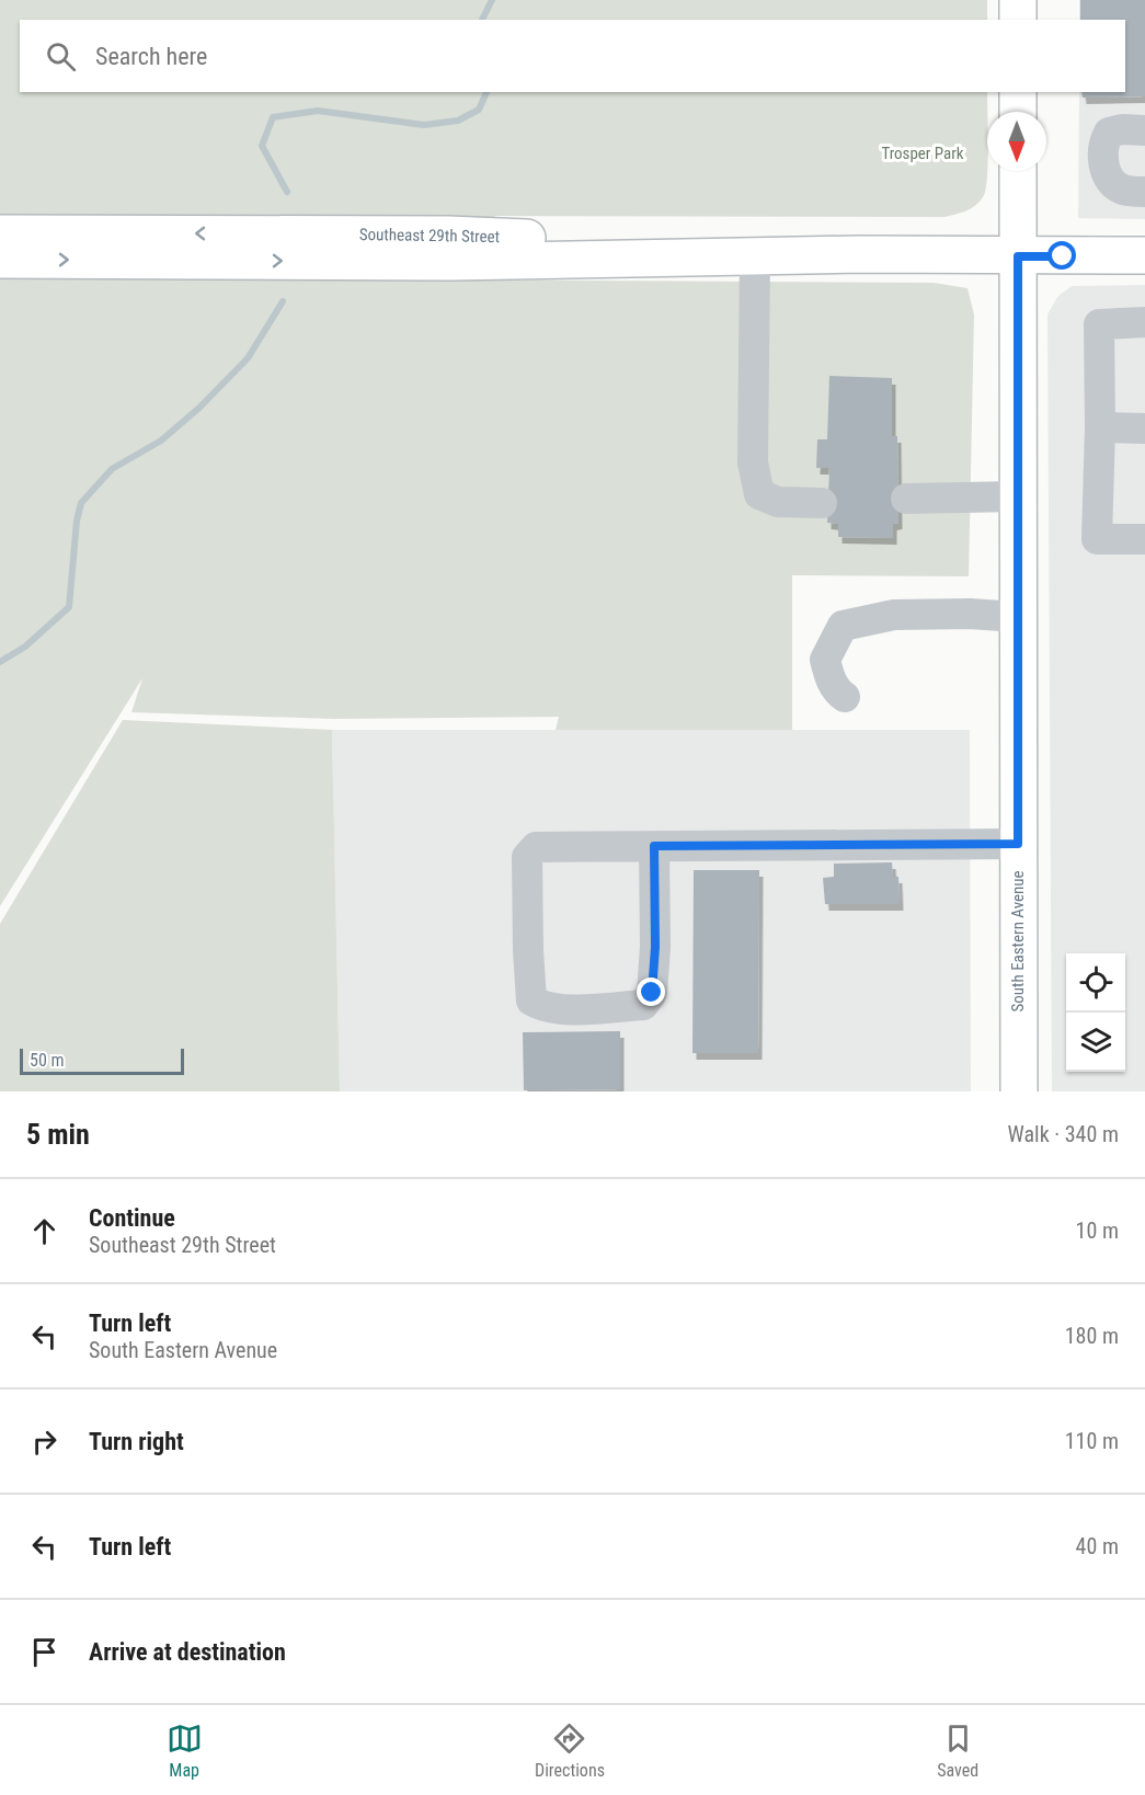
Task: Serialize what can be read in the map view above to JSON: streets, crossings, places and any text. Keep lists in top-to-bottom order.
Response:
{
  "streets": {
    "main road": ["Southeast 29th Street", "South Eastern Avenue"]
  },
  "crossings": [
    ["Southeast 29th Street", "South Eastern Avenue"]
  ],
  "parks": ["Trosper Park"],
  "scale_bar": "50 m",
  "north": "bottom",
  "page": {
    "search": "Search here",
    "scale": "50 m",
    "heading": ["5 min", "Walk · 340 m"],
    "list": [
      ["Continue", "Southeast 29th Street", "10 m"],
      ["Turn left", "South Eastern Avenue", "180 m"],
      ["Turn right", "110 m"],
      ["Turn left", "40 m"],
      "Arrive at destination"
    ],
    "nav": ["Map", "Directions", "Saved"]
  }
}
